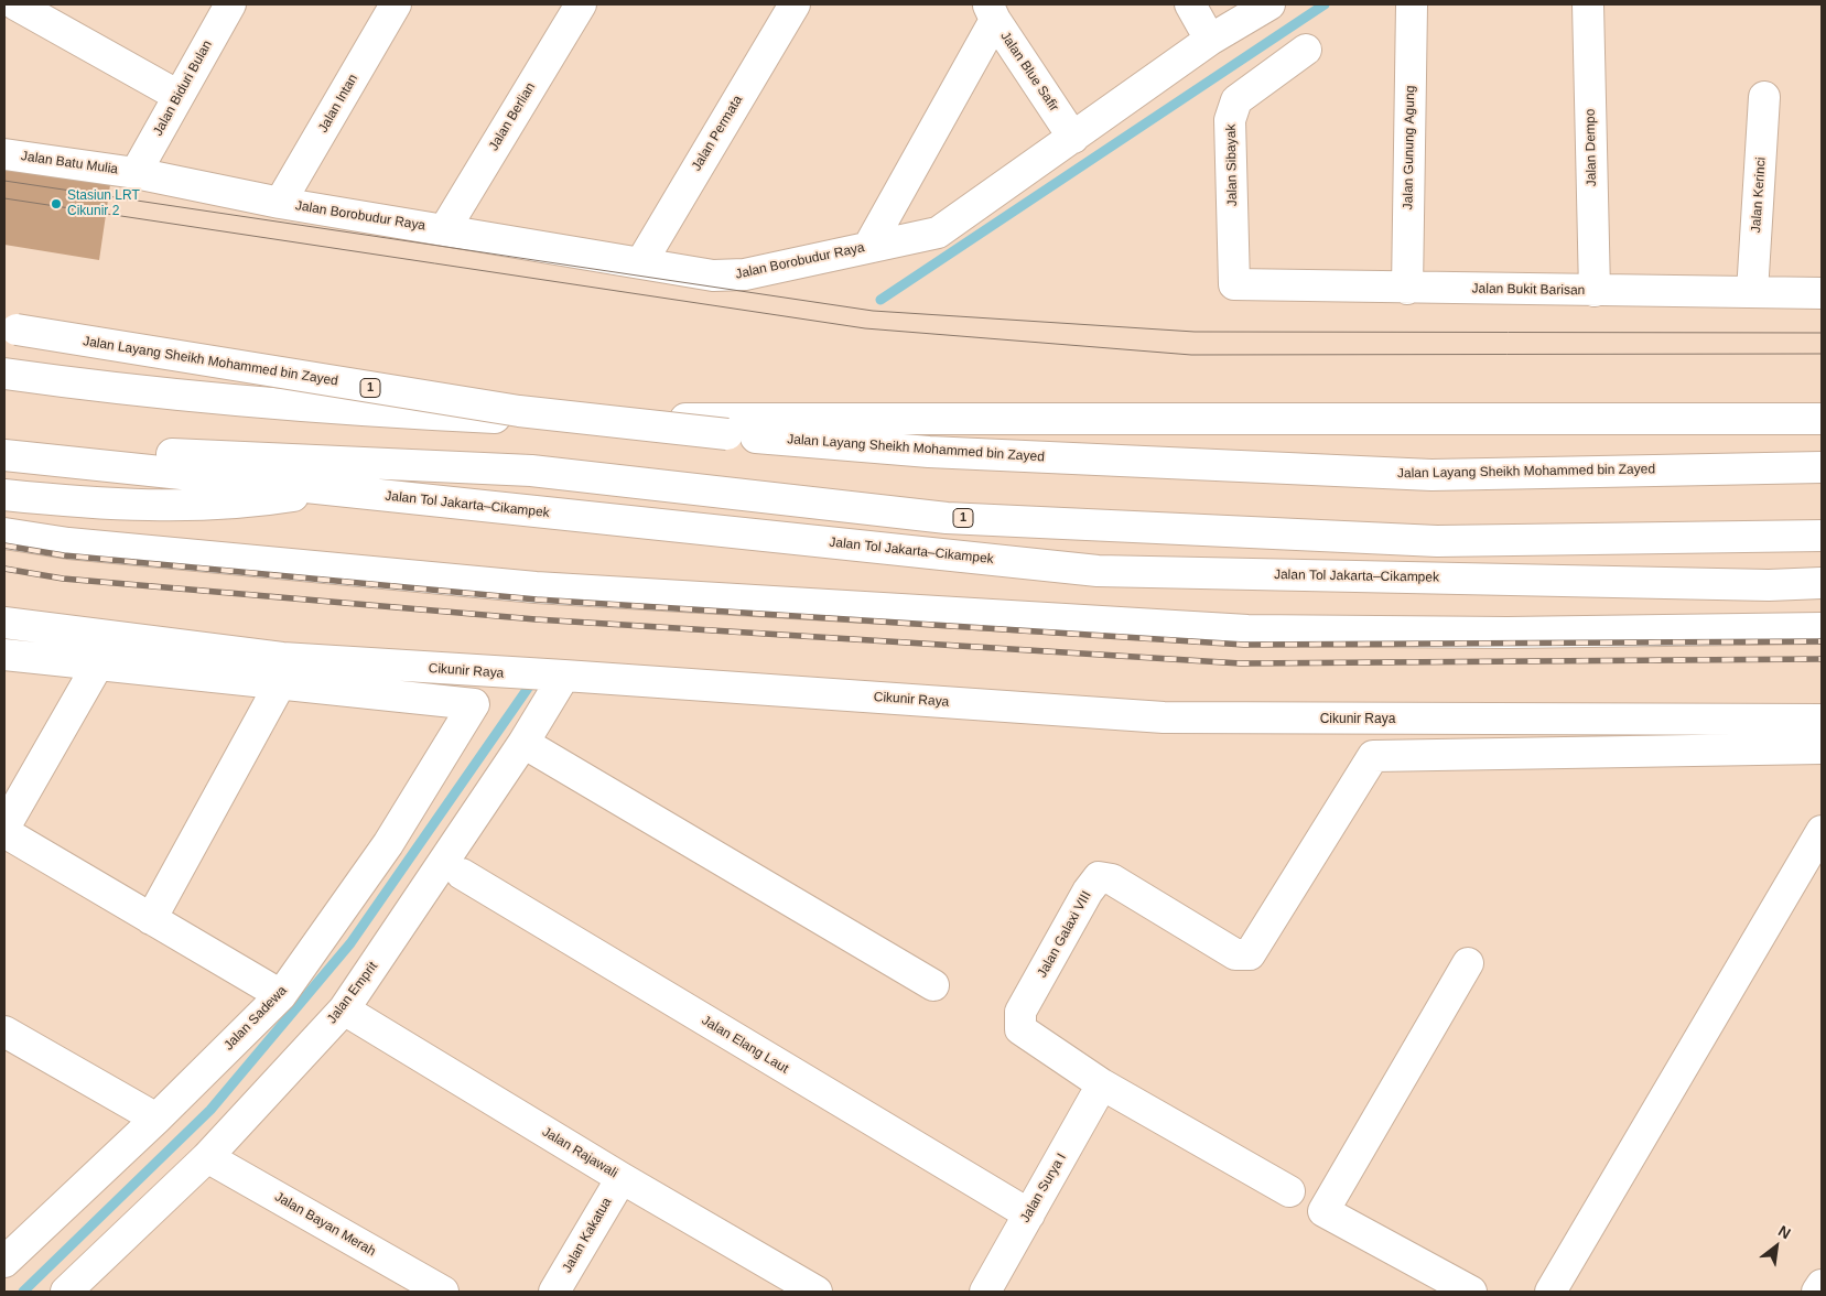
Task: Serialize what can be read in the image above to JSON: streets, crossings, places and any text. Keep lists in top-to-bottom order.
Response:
{
  "streets": {
    "main road": [
      "Jalan Blue Safir",
      "Jalan Biduri Bulan",
      "Jalan Intan",
      "Jalan Berlian",
      "Jalan Permata",
      "Jalan Gunung Agung",
      "Jalan Dempo",
      "Jalan Batu Mulia",
      "Jalan Sibayak",
      "Jalan Kerinci",
      "Jalan Borobudur Raya",
      "Jalan Bukit Barisan",
      "Jalan Layang Sheikh Mohammed bin Zayed",
      "1",
      "Jalan Tol Jakarta–Cikampek",
      "Cikunir Raya",
      "Jalan Galaxi VIII",
      "Jalan Emprit",
      "Jalan Sadewa",
      "Jalan Elang Laut",
      "Jalan Rajawali",
      "Jalan Surya I",
      "Jalan Bayan Merah",
      "Jalan Kakatua"
    ]
  },
  "crossings": [
    ["Jalan Blue Safir", "Jalan Borobudur Raya"],
    ["Jalan Biduri Bulan", "Jalan Batu Mulia"],
    ["Jalan Biduri Bulan", "Jalan Borobudur Raya"],
    ["Jalan Intan", "Jalan Borobudur Raya"],
    ["Jalan Berlian", "Jalan Borobudur Raya"],
    ["Jalan Permata", "Jalan Borobudur Raya"],
    ["Jalan Gunung Agung", "Jalan Bukit Barisan"],
    ["Jalan Dempo", "Jalan Bukit Barisan"],
    ["Jalan Batu Mulia", "Jalan Borobudur Raya"],
    ["Jalan Sibayak", "Jalan Bukit Barisan"],
    ["Jalan Kerinci", "Jalan Bukit Barisan"],
    ["Cikunir Raya", "Jalan Emprit"],
    ["Jalan Galaxi VIII", "Jalan Surya I"],
    ["Jalan Emprit", "Jalan Rajawali"],
    ["Jalan Emprit", "Jalan Bayan Merah"],
    ["Jalan Elang Laut", "Jalan Surya I"],
    ["Jalan Rajawali", "Jalan Kakatua"]
  ],
  "places": ["Stasiun LRT Cikunir 2"],
  "north": "top right"
}
